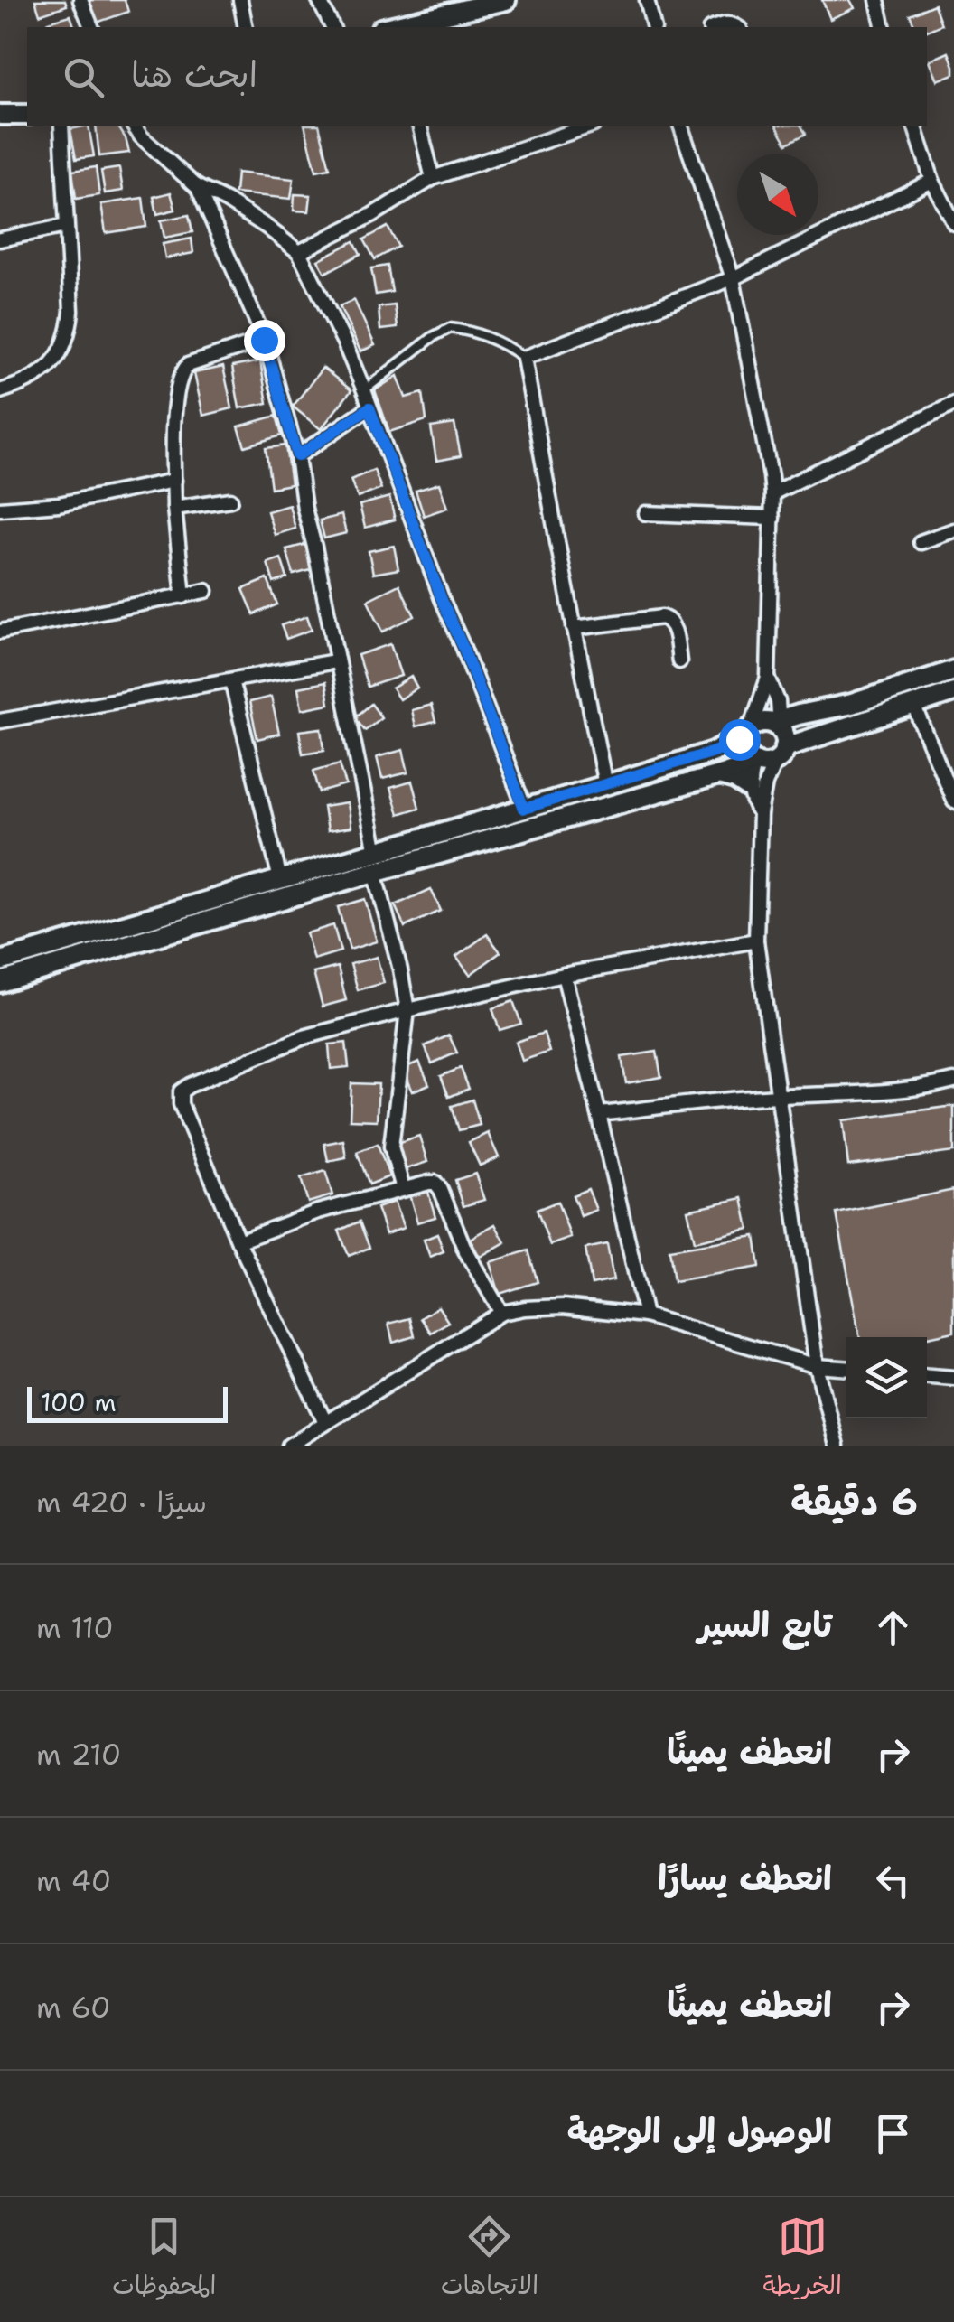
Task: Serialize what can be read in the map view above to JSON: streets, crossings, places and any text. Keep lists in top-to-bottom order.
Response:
{
  "scale_bar": "100 m",
  "north": "bottom right",
  "page": {
    "search": "ابحث هنا",
    "scale": "100 m",
    "heading": ["6 دقيقة", "سيرًا · 420 m"],
    "list": [
      ["تابع السير", "110 m"],
      ["انعطف يمينًا", "210 m"],
      ["انعطف يسارًا", "40 m"],
      ["انعطف يمينًا", "60 m"],
      "الوصول إلى الوجهة"
    ],
    "nav": ["الخريطة", "الاتجاهات", "المحفوظات"]
  }
}
